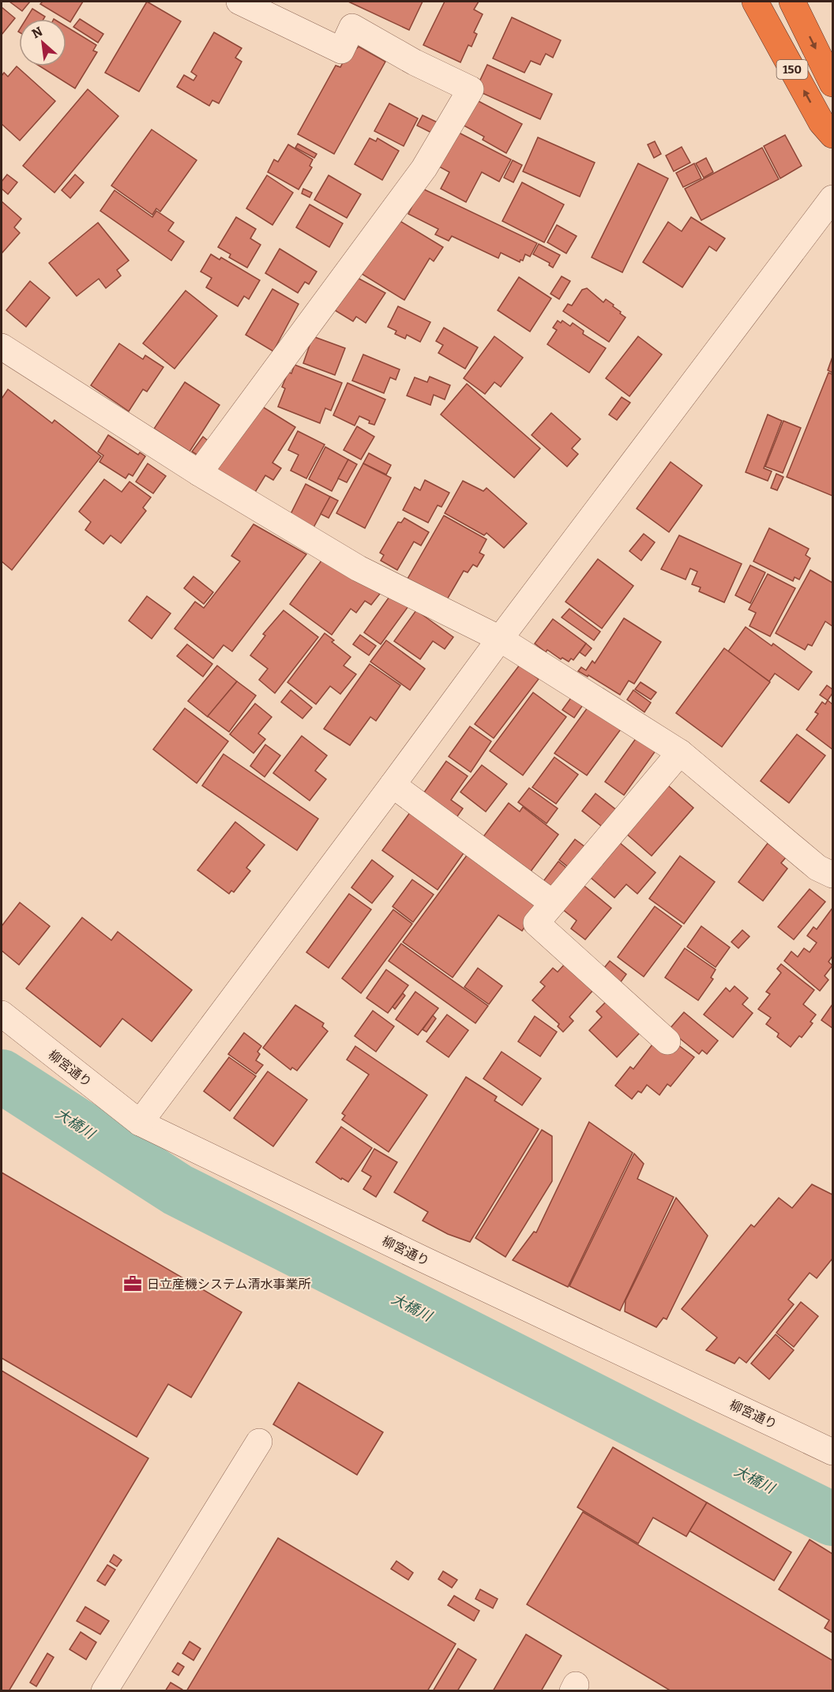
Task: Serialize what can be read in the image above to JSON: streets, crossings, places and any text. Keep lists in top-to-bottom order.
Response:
{
  "streets": {
    "highway": ["150"],
    "street": ["柳宮通り"]
  },
  "water": ["大橋川"],
  "places": {
    "office": ["日立産機システム清水事業所"]
  },
  "north": "top left"
}
